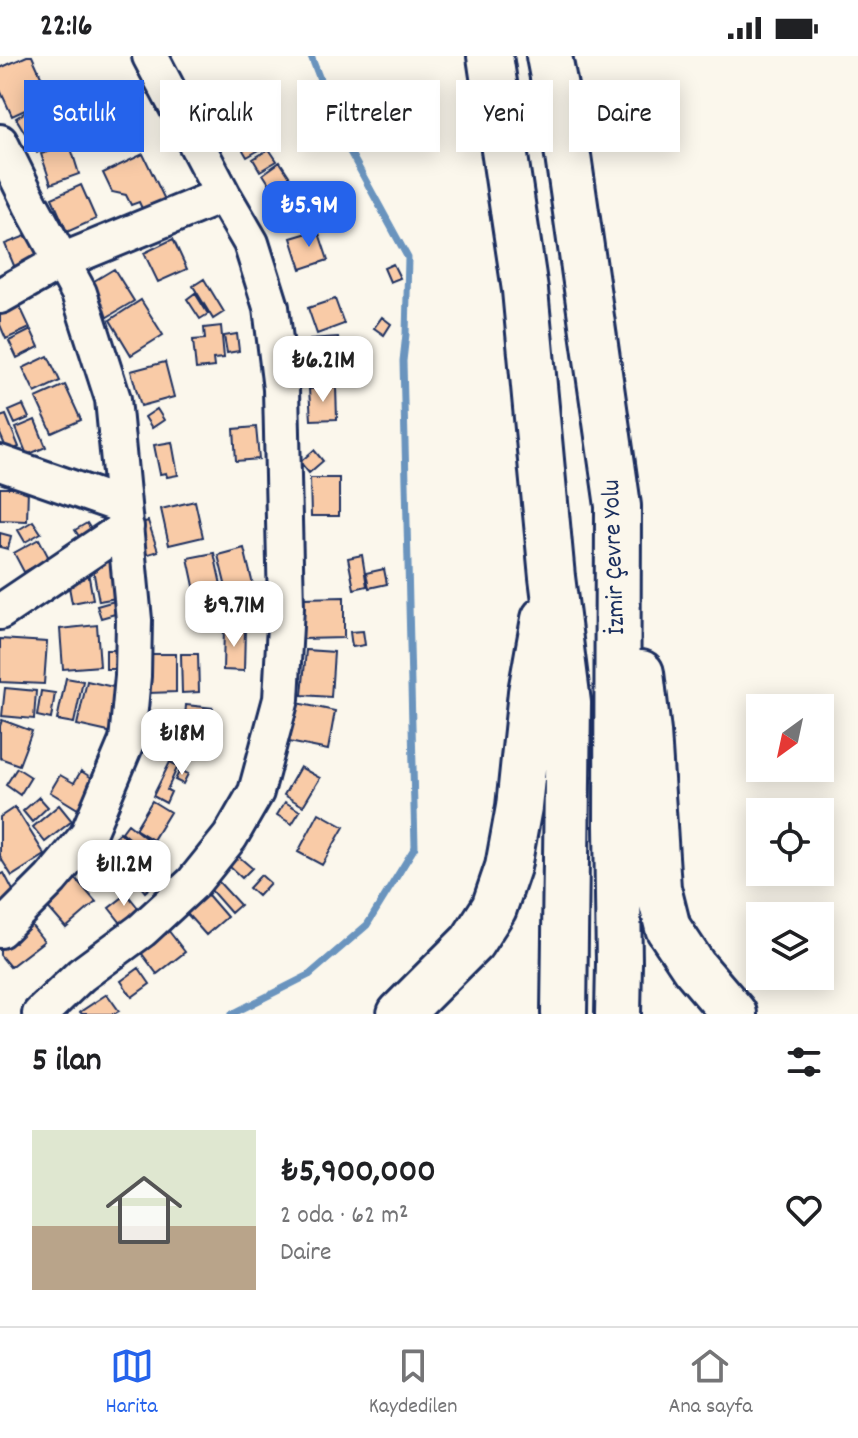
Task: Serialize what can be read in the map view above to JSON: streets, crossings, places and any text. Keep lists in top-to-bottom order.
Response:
{
  "streets": {
    "highway": ["İzmir Çevre Yolu"]
  },
  "north": "bottom left",
  "page": {
    "status": "22:16",
    "chip": [
      "Satılık",
      "Kiralık",
      "Filtreler",
      "Yeni",
      "Daire"
    ],
    "price": [
      "₺5.9M",
      "₺6.21M",
      "₺9.71M",
      "₺18M",
      "₺11.2M"
    ],
    "heading": "5 ilan",
    "list": [
      {
        "name": "₺5,900,000",
        "note": "2 oda · 62 m² · Daire"
      }
    ],
    "tabs": ["Harita", "Kaydedilen", "Ana sayfa"]
  }
}
